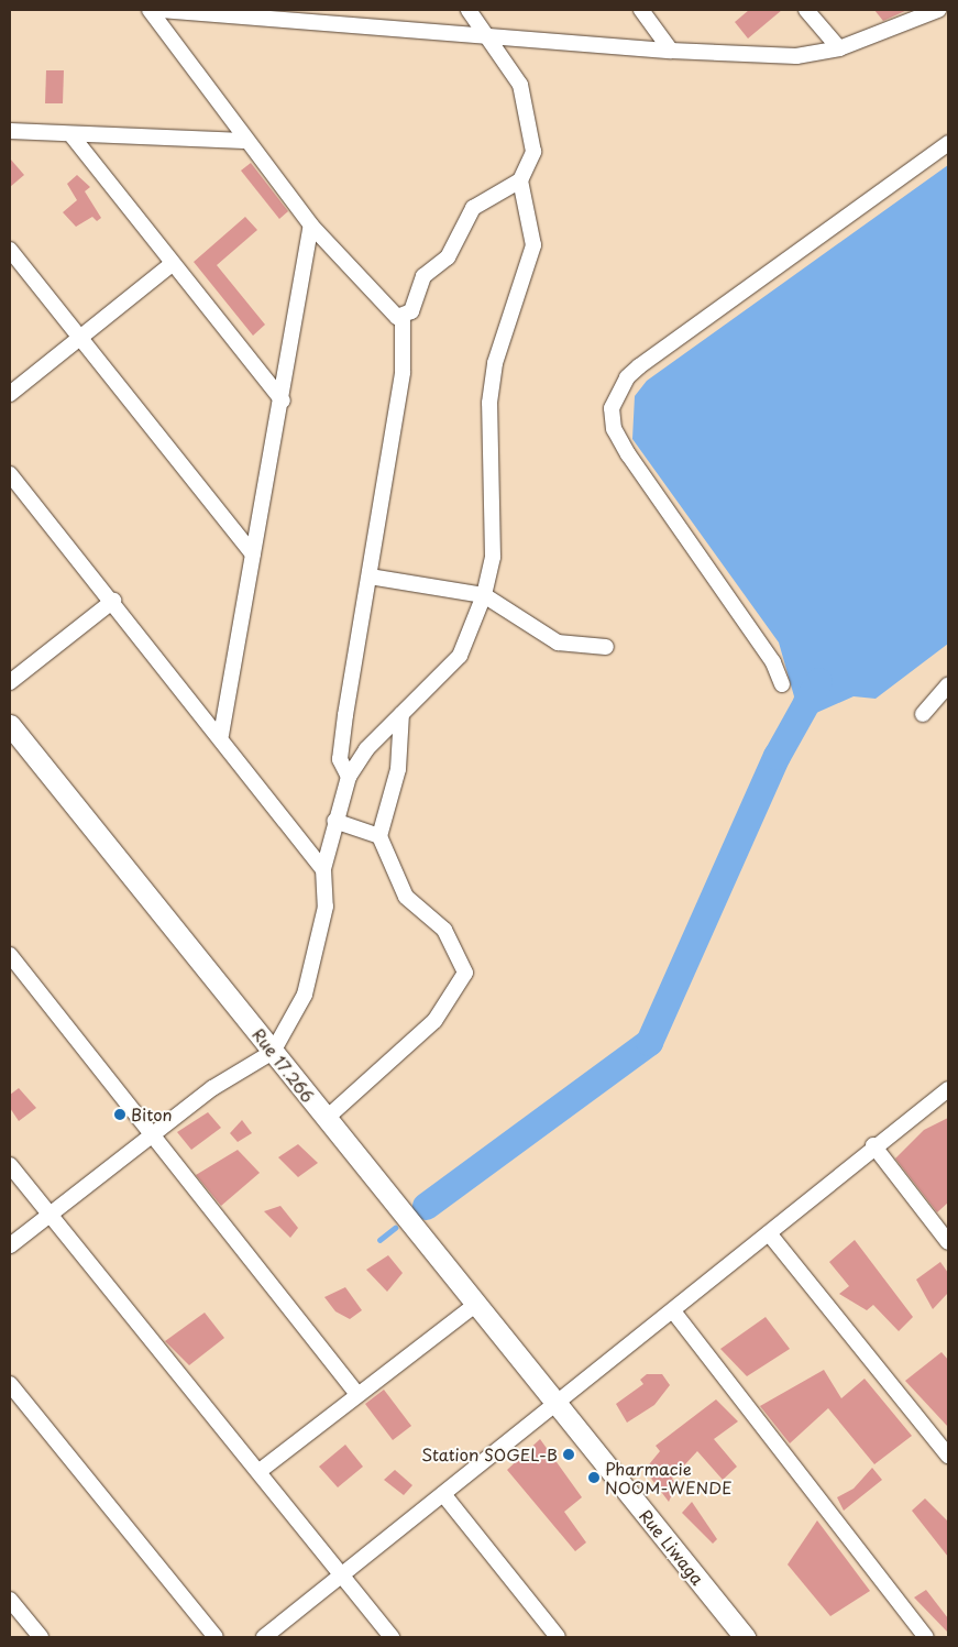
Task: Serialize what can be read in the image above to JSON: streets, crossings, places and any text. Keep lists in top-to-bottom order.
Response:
{
  "streets": {
    "main road": ["Rue 17.266", "Rue Liwaga"]
  },
  "crossings": [
    ["Rue 17.266", "Rue Liwaga"]
  ],
  "places": ["Biton", "Station SOGEL-B", "Pharmacie NOOM-WENDE"]
}
